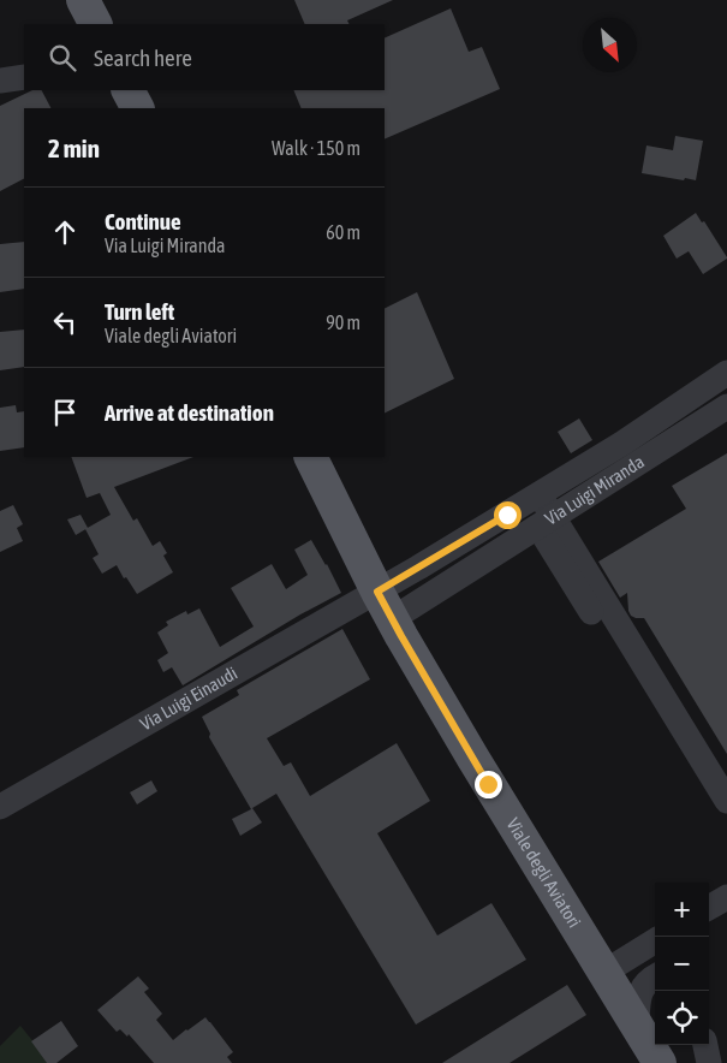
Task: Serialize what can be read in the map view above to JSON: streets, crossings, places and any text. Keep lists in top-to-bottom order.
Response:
{
  "streets": {
    "main road": ["Viale degli Aviatori"],
    "street": ["Via Luigi Miranda", "Via Luigi Einaudi"]
  },
  "crossings": [
    ["Via Luigi Miranda", "Via Luigi Einaudi"],
    ["Via Luigi Miranda", "Viale degli Aviatori"],
    ["Via Luigi Einaudi", "Viale degli Aviatori"]
  ],
  "north": "bottom right",
  "page": {
    "search": "Search here",
    "heading": ["2 min", "Walk · 150 m"],
    "list": [
      ["Continue", "Via Luigi Miranda", "60 m"],
      ["Turn left", "Viale degli Aviatori", "90 m"],
      "Arrive at destination"
    ],
    "map_buttons": ["+", "−"]
  }
}
